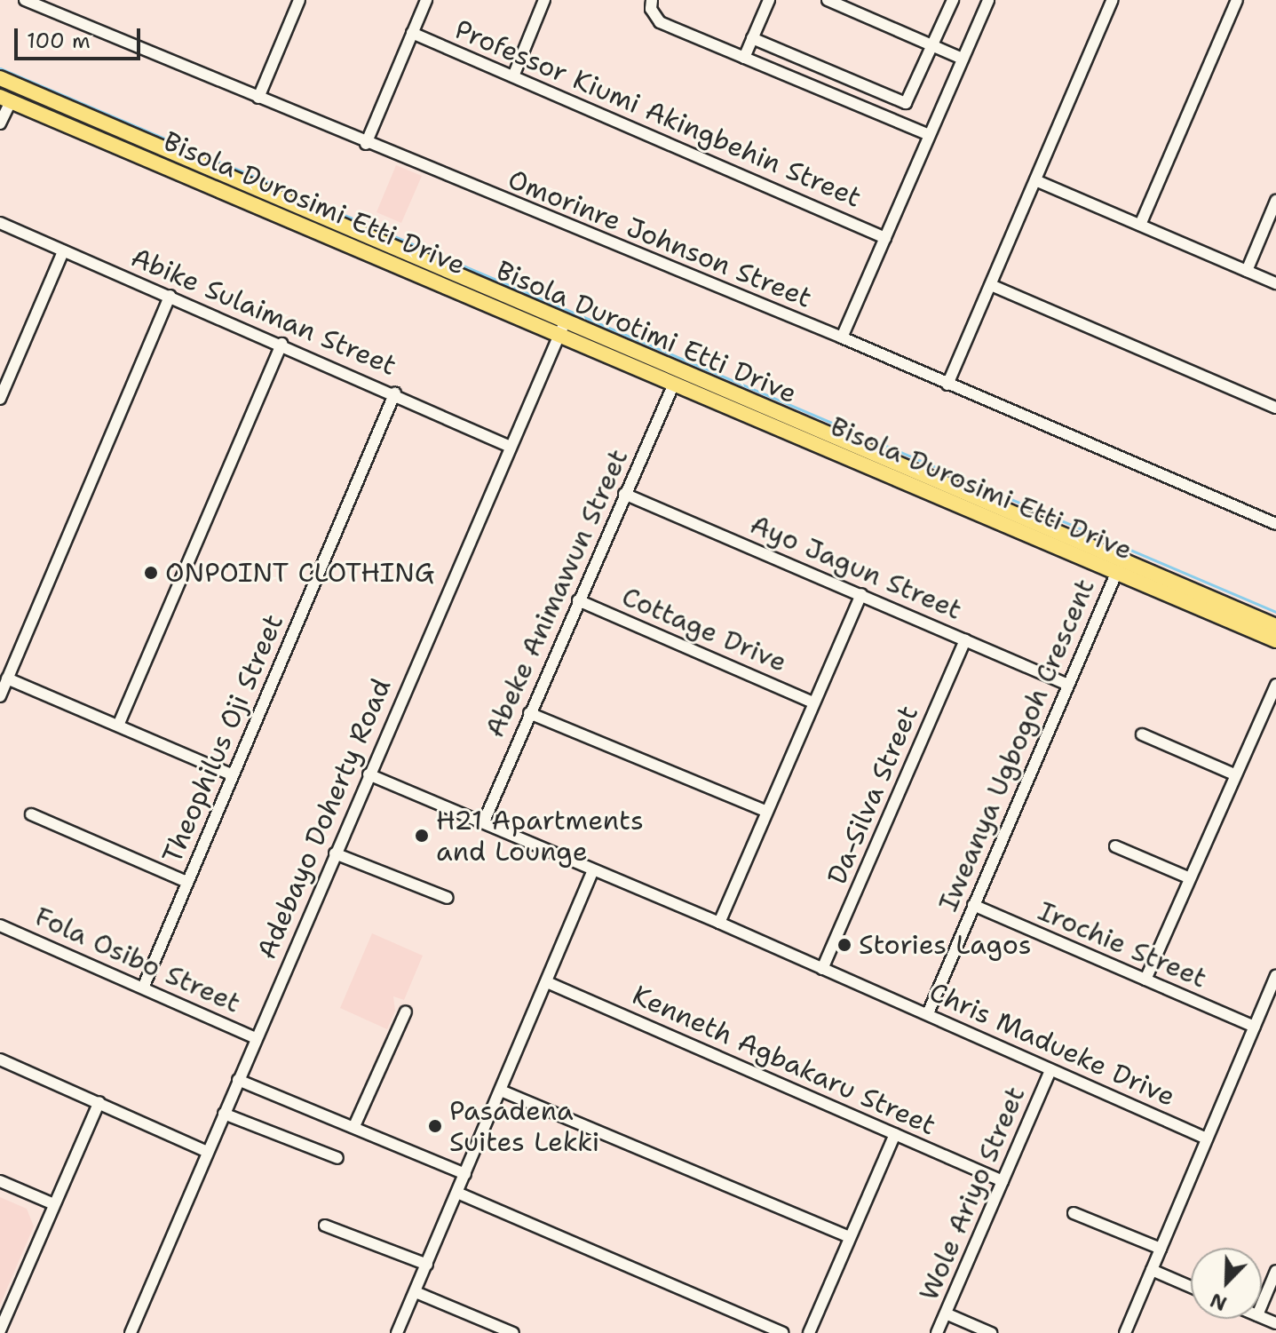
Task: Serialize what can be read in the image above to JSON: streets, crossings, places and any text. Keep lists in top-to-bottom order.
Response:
{
  "streets": {
    "main road": ["Bisola Durosimi Etti Drive", "Bisola Durotimi Etti Drive"],
    "street": [
      "Professor Kiumi Akingbehin Street",
      "Omorinre Johnson Street",
      "Abike Sulaiman Street",
      "Ayo Jagun Street",
      "Abeke Animawun Street",
      "Cottage Drive",
      "Theophilus Oji Street",
      "Iweanya Ugbogoh Crescent",
      "Da-Silva Street",
      "Adebayo Doherty Road",
      "Irochie Street",
      "Fola Osibo Street",
      "Chris Madueke Drive",
      "Kenneth Agbakaru Street",
      "Wole Ariyo Street"
    ]
  },
  "crossings": [
    ["Bisola Durosimi Etti Drive", "Bisola Durotimi Etti Drive"],
    ["Bisola Durosimi Etti Drive", "Abeke Animawun Street"],
    ["Bisola Durosimi Etti Drive", "Iweanya Ugbogoh Crescent"],
    ["Bisola Durosimi Etti Drive", "Adebayo Doherty Road"],
    ["Abike Sulaiman Street", "Theophilus Oji Street"],
    ["Abike Sulaiman Street", "Adebayo Doherty Road"],
    ["Bisola Durotimi Etti Drive", "Adebayo Doherty Road"],
    ["Ayo Jagun Street", "Abeke Animawun Street"],
    ["Ayo Jagun Street", "Iweanya Ugbogoh Crescent"],
    ["Ayo Jagun Street", "Da-Silva Street"],
    ["Abeke Animawun Street", "Cottage Drive"],
    ["Abeke Animawun Street", "Chris Madueke Drive"],
    ["Theophilus Oji Street", "Fola Osibo Street"],
    ["Iweanya Ugbogoh Crescent", "Irochie Street"],
    ["Iweanya Ugbogoh Crescent", "Chris Madueke Drive"],
    ["Da-Silva Street", "Chris Madueke Drive"],
    ["Adebayo Doherty Road", "Fola Osibo Street"],
    ["Adebayo Doherty Road", "Chris Madueke Drive"],
    ["Chris Madueke Drive", "Wole Ariyo Street"],
    ["Kenneth Agbakaru Street", "Wole Ariyo Street"]
  ],
  "places": [
    "ONPOINT CLOTHING",
    "H21 Apartments and Lounge",
    "Stories Lagos",
    "Pasadena Suites Lekki"
  ],
  "scale_bar": "100 m",
  "north": "bottom left"
}
